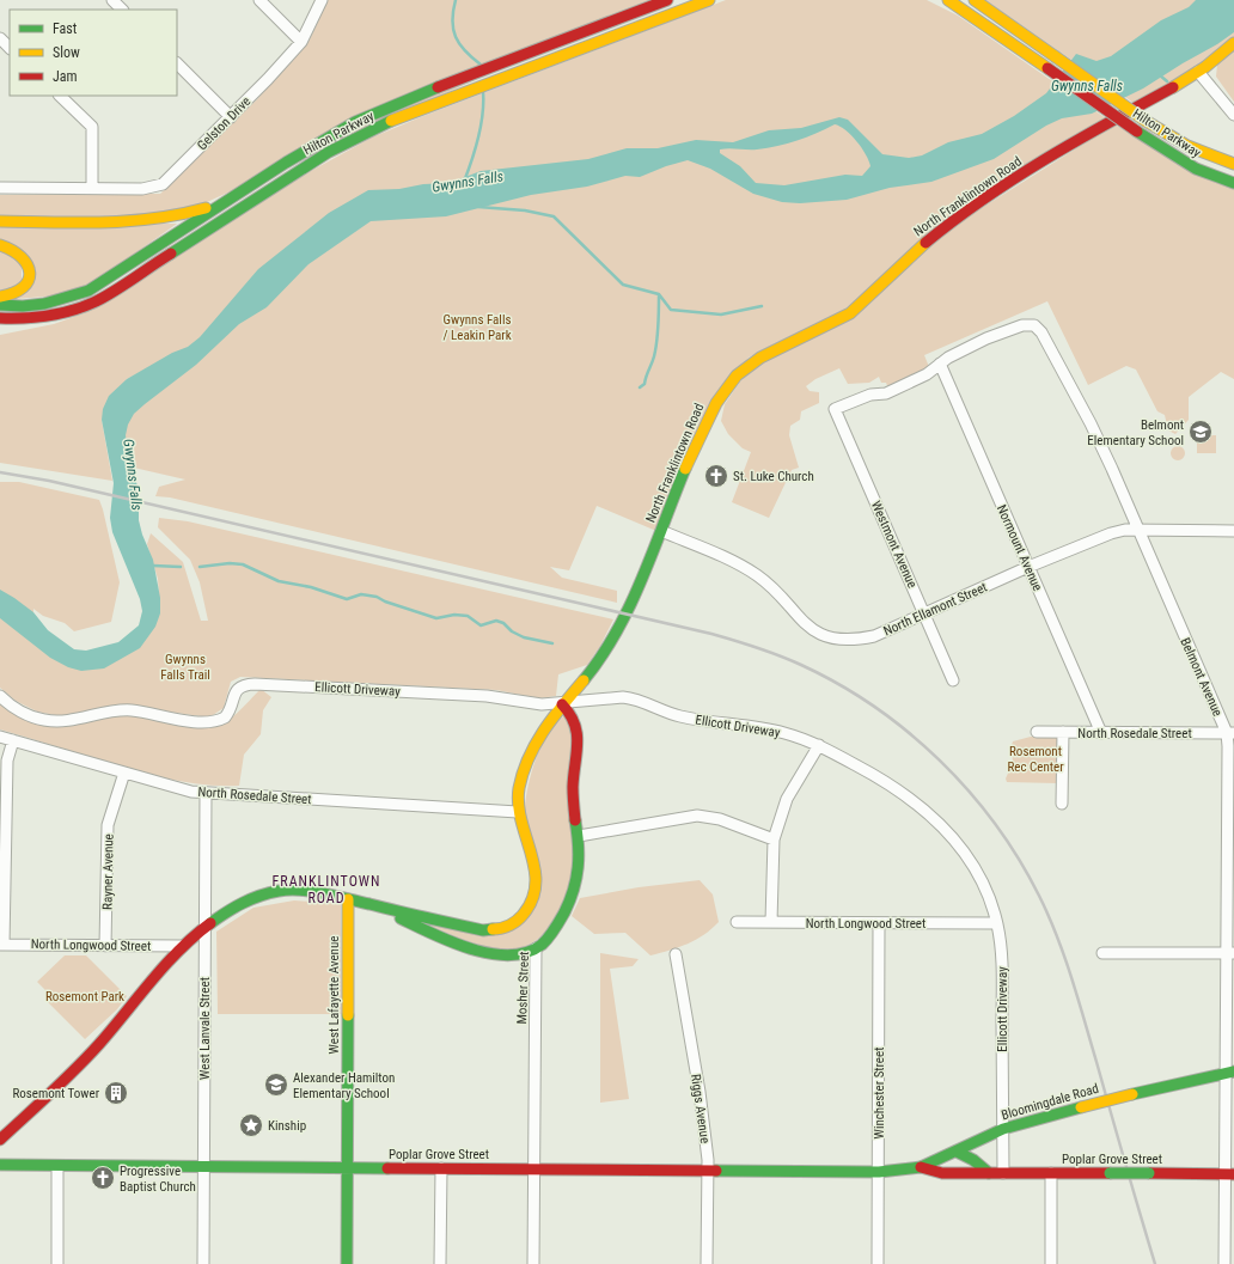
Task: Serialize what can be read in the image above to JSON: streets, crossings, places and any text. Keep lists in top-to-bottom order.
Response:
{
  "streets": {
    "main road": [
      "Hilton Parkway",
      "North Franklintown Road",
      "Mosher Street",
      "West Lafayette Avenue",
      "Bloomingdale Road",
      "Poplar Grove Street"
    ],
    "street": [
      "Gelston Drive",
      "Westmont Avenue",
      "Normount Avenue",
      "North Ellamont Street",
      "Belmont Avenue",
      "Ellicott Driveway",
      "North Rosedale Street",
      "Rayner Avenue",
      "North Longwood Street",
      "West Lanvale Street",
      "Winchester Street",
      "Riggs Avenue"
    ]
  },
  "crossings": [
    ["North Franklintown Road", "North Ellamont Street"],
    ["North Franklintown Road", "Ellicott Driveway"],
    ["North Franklintown Road", "North Rosedale Street"],
    ["North Franklintown Road", "North Longwood Street"],
    ["North Franklintown Road", "Mosher Street"],
    ["North Franklintown Road", "West Lafayette Avenue"],
    ["North Franklintown Road", "West Lanvale Street"],
    ["Westmont Avenue", "Normount Avenue"],
    ["Westmont Avenue", "North Ellamont Street"],
    ["Westmont Avenue", "Belmont Avenue"],
    ["Normount Avenue", "North Ellamont Street"],
    ["Normount Avenue", "Belmont Avenue"],
    ["Normount Avenue", "North Rosedale Street"],
    ["North Ellamont Street", "Belmont Avenue"],
    ["Belmont Avenue", "North Rosedale Street"],
    ["Belmont Avenue", "Bloomingdale Road"],
    ["Belmont Avenue", "Poplar Grove Street"],
    ["Ellicott Driveway", "North Longwood Street"],
    ["Ellicott Driveway", "Mosher Street"],
    ["Ellicott Driveway", "Bloomingdale Road"],
    ["Ellicott Driveway", "Poplar Grove Street"],
    ["North Rosedale Street", "Rayner Avenue"],
    ["North Rosedale Street", "West Lanvale Street"],
    ["Rayner Avenue", "North Longwood Street"],
    ["North Longwood Street", "Winchester Street"],
    ["Mosher Street", "Poplar Grove Street"],
    ["West Lafayette Avenue", "Poplar Grove Street"],
    ["West Lanvale Street", "Poplar Grove Street"],
    ["Winchester Street", "Bloomingdale Road"],
    ["Winchester Street", "Poplar Grove Street"],
    ["Bloomingdale Road", "Poplar Grove Street"],
    ["Riggs Avenue", "Poplar Grove Street"]
  ],
  "districts": ["FRANKLINTOWN ROAD"],
  "water": ["Gwynns Falls"],
  "parks": [
    "Gwynns Falls / Leakin Park",
    "Gwynns Falls Trail",
    "Rosemont Rec Center",
    "Rosemont Park"
  ],
  "places": {
    "school or university": ["Belmont Elementary School", "Alexander Hamilton Elementary School"],
    "church": ["St. Luke Church", "Progressive Baptist Church"],
    "building": ["Rosemont Tower"],
    "place": ["Kinship"]
  },
  "legend": ["Fast", "Slow", "Jam"]
}
